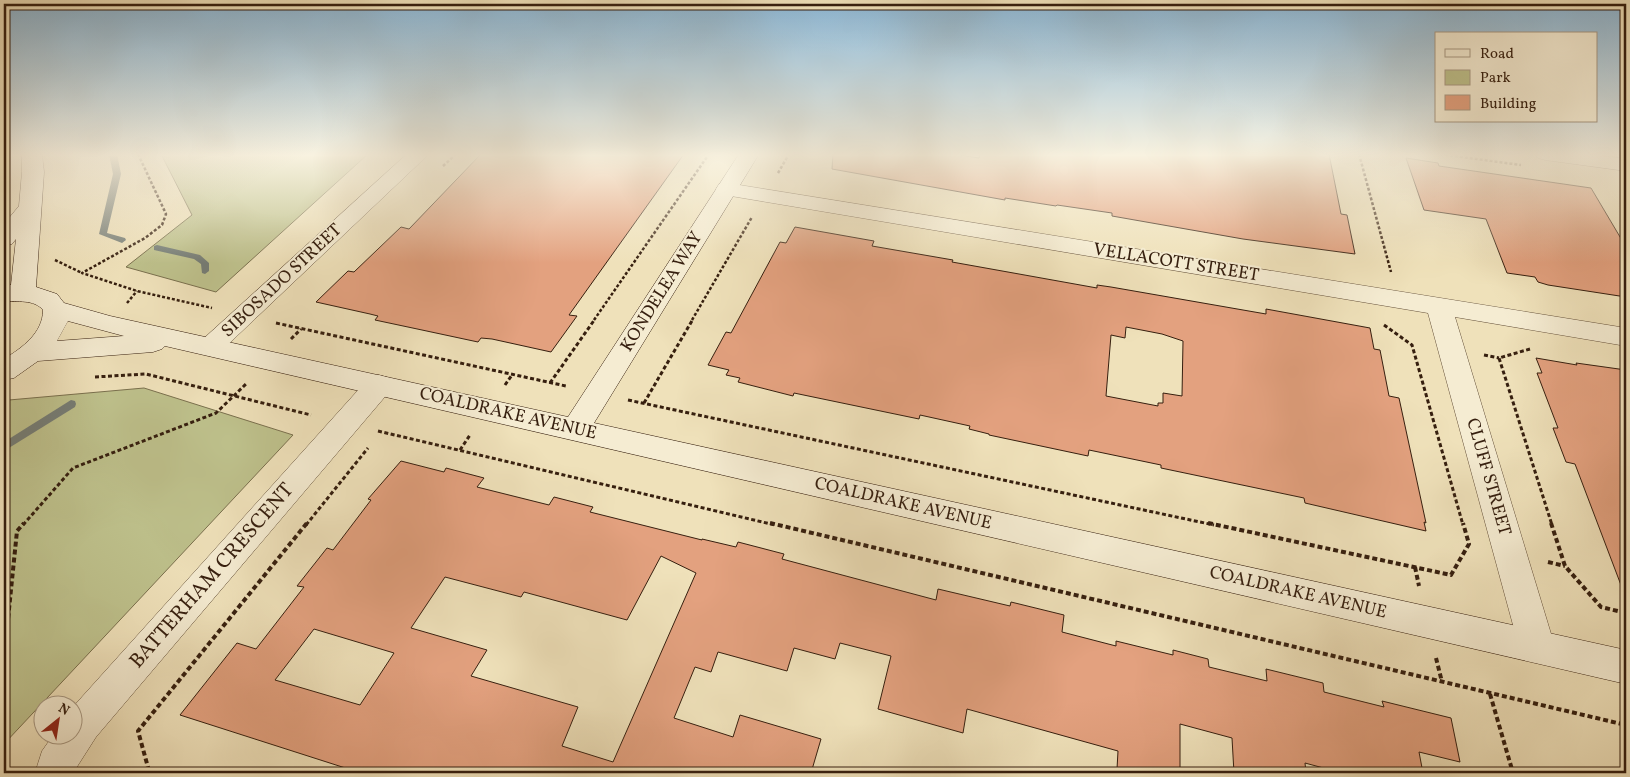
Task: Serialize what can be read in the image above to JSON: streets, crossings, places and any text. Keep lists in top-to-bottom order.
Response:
{
  "streets": {
    "street": [
      "VELLACOTT STREET",
      "SIBOSADO STREET",
      "KONDELEA WAY",
      "COALDRAKE AVENUE",
      "CLUFF STREET",
      "BATTERHAM CRESCENT"
    ]
  },
  "crossings": [
    ["VELLACOTT STREET", "CLUFF STREET"],
    ["SIBOSADO STREET", "COALDRAKE AVENUE"],
    ["KONDELEA WAY", "COALDRAKE AVENUE"],
    ["COALDRAKE AVENUE", "CLUFF STREET"],
    ["COALDRAKE AVENUE", "BATTERHAM CRESCENT"]
  ],
  "legend": ["Road", "Park", "Building"],
  "north": "top right"
}
